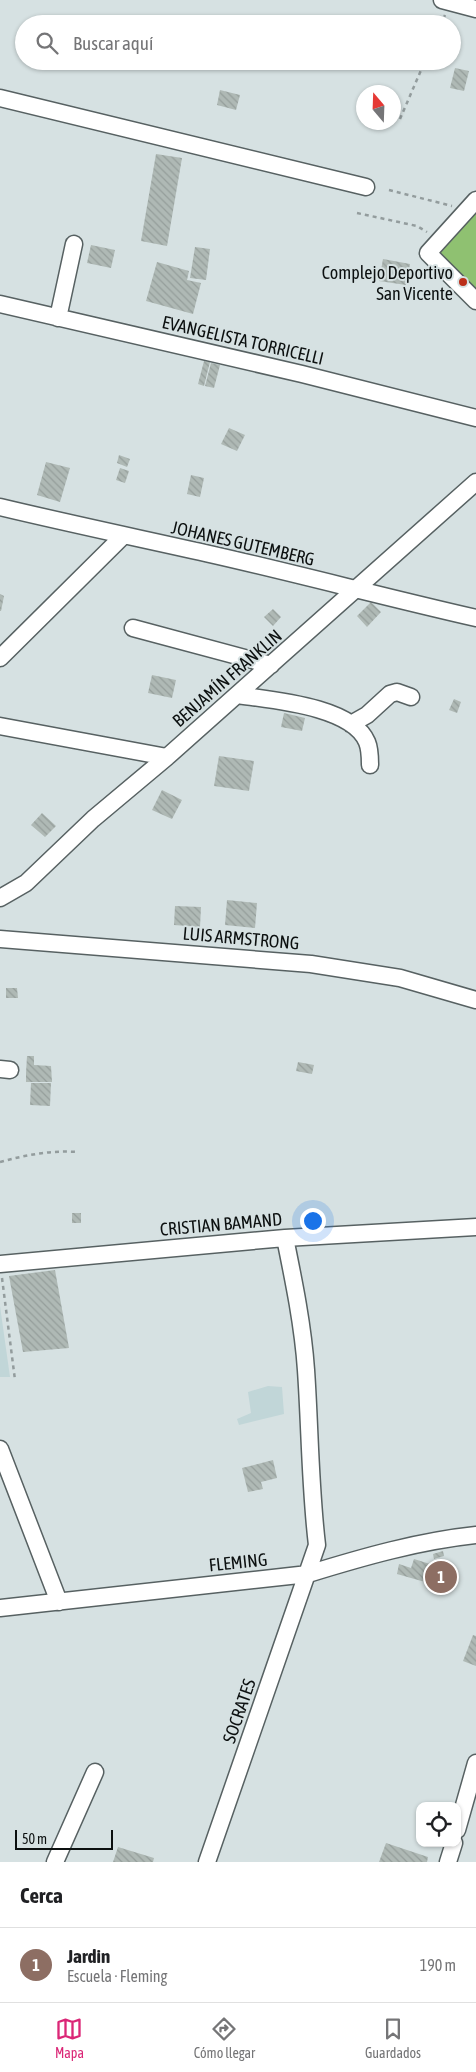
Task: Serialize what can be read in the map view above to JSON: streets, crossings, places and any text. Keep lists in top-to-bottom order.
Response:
{
  "streets": {
    "street": [
      "EVANGELISTA TORRICELLI",
      "JOHANES GUTEMBERG",
      "BENJAMÍN FRANKLIN",
      "LUIS ARMSTRONG",
      "CRISTIAN BAMAND",
      "FLEMING",
      "SOCRATES"
    ]
  },
  "crossings": [
    ["JOHANES GUTEMBERG", "BENJAMÍN FRANKLIN"],
    ["CRISTIAN BAMAND", "SOCRATES"],
    ["FLEMING", "SOCRATES"]
  ],
  "places": ["Complejo Deportivo San Vicente"],
  "scale_bar": "50 m",
  "north": "top",
  "page": {
    "search": "Buscar aquí",
    "pins": "1",
    "scale": "50 m",
    "heading": "Cerca",
    "list": [
      {
        "mark": "1",
        "name": "Jardin",
        "note": "Escuela · Fleming",
        "value": "190 m"
      }
    ],
    "nav": ["Mapa", "Cómo llegar", "Guardados"]
  }
}
